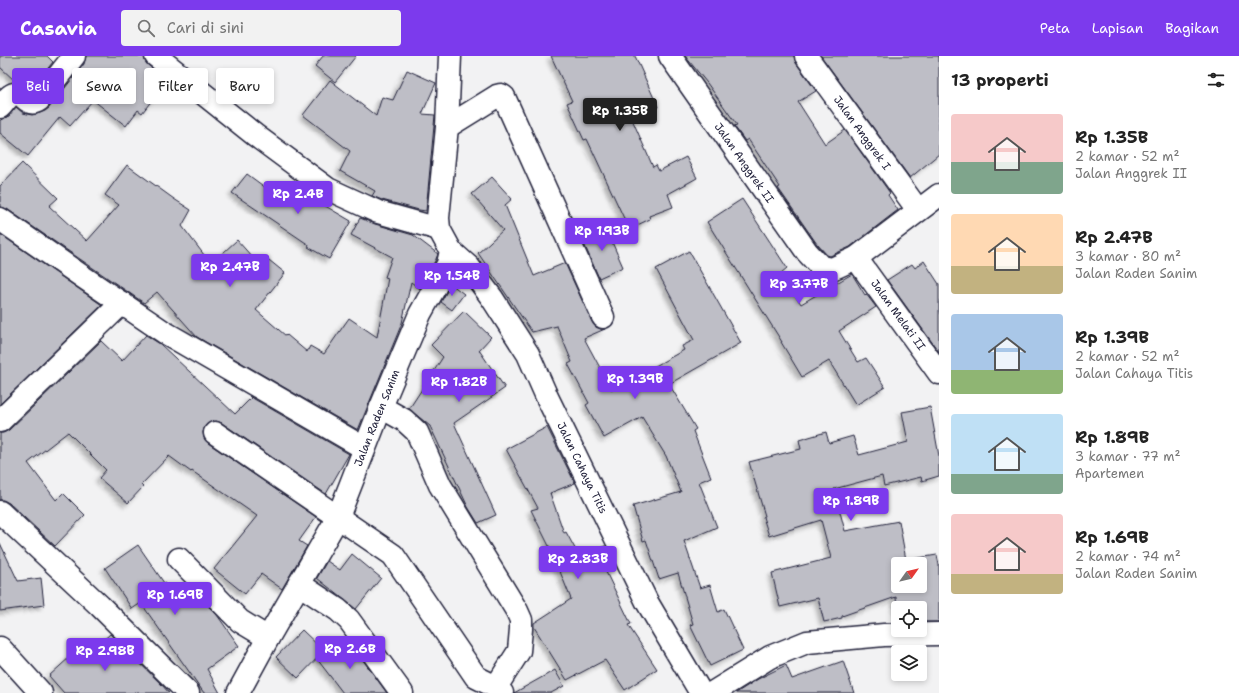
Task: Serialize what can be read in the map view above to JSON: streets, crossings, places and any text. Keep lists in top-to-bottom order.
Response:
{
  "streets": {
    "street": [
      "Jalan Anggrek I",
      "Jalan Anggrek II",
      "Jalan Melati II",
      "Jalan Raden Sanim",
      "Jalan Cahaya Titis"
    ]
  },
  "crossings": [
    ["Jalan Anggrek II", "Jalan Melati II"],
    ["Jalan Raden Sanim", "Jalan Cahaya Titis"]
  ],
  "north": "top right",
  "page": {
    "header": "Casavia",
    "search": "Cari di sini",
    "nav": ["Peta", "Lapisan", "Bagikan"],
    "heading": "13 properti",
    "chip": [
      "Beli",
      "Sewa",
      "Filter",
      "Baru"
    ],
    "price": [
      "Rp 1.35B",
      "Rp 2.4B",
      "Rp 1.93B",
      "Rp 2.47B",
      "Rp 1.54B",
      "Rp 3.77B",
      "Rp 1.39B",
      "Rp 1.82B",
      "Rp 1.89B",
      "Rp 2.83B",
      "Rp 1.69B",
      "Rp 2.6B",
      "Rp 2.98B"
    ],
    "list": [
      {
        "name": "Rp 1.35B",
        "note": "2 kamar · 52 m² · Jalan Anggrek II"
      },
      {
        "name": "Rp 2.47B",
        "note": "3 kamar · 80 m² · Jalan Raden Sanim"
      },
      {
        "name": "Rp 1.39B",
        "note": "2 kamar · 52 m² · Jalan Cahaya Titis"
      },
      {
        "name": "Rp 1.89B",
        "note": "3 kamar · 77 m² · Apartemen"
      },
      {
        "name": "Rp 1.69B",
        "note": "2 kamar · 74 m² · Jalan Raden Sanim"
      }
    ]
  }
}
